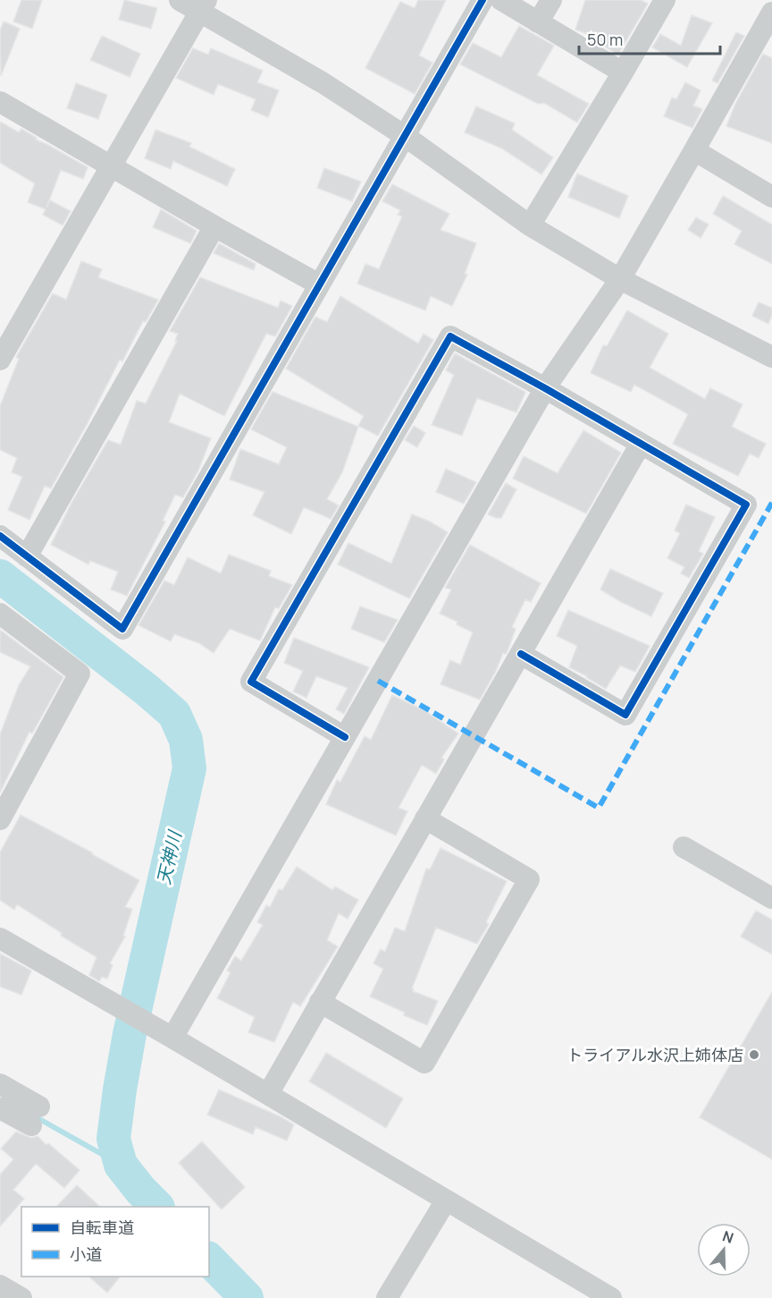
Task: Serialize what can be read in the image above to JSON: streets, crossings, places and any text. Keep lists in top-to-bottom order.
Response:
{
  "water": ["天神川"],
  "places": ["トライアル水沢上姉体店"],
  "legend": ["自転車道", "小道"],
  "scale_bar": "50 m",
  "north": "top"
}
